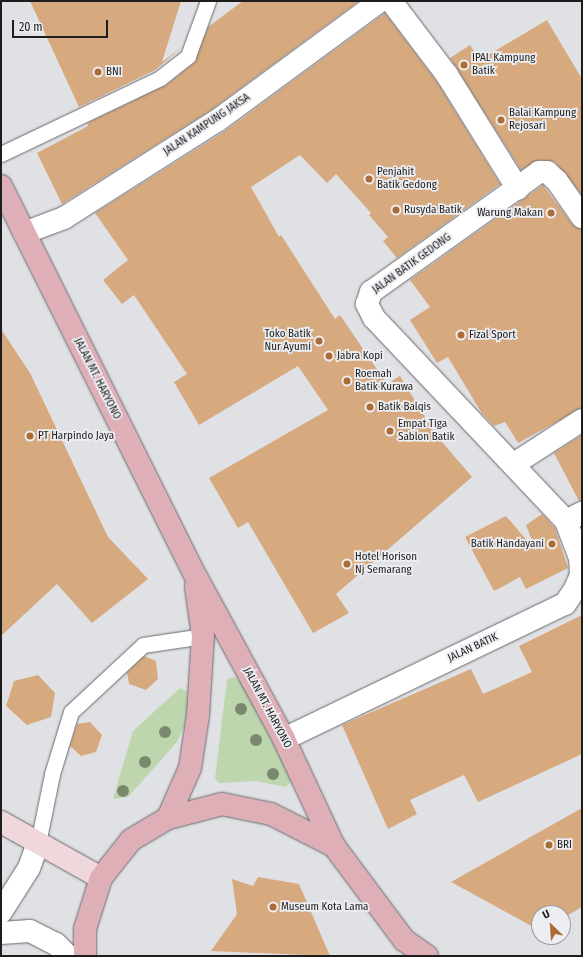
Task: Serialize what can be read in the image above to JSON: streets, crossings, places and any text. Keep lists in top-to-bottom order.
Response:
{
  "streets": {
    "main road": ["JALAN MT. HARYONO"],
    "street": ["JALAN KAMPUNG JAKSA", "JALAN BATIK GEDONG", "JALAN BATIK"]
  },
  "crossings": [
    ["JALAN KAMPUNG JAKSA", "JALAN MT. HARYONO"],
    ["JALAN BATIK GEDONG", "JALAN BATIK"],
    ["JALAN MT. HARYONO", "JALAN BATIK"]
  ],
  "places": [
    "IPAL Kampung Batik",
    "BNI",
    "Balai Kampung Rejosari",
    "Penjahit Batik Gedong",
    "Rusyda Batik",
    "Warung Makan",
    "Fizal Sport",
    "Toko Batik Nur Ayumi",
    "Jabra Kopi",
    "Roemah Batik Kurawa",
    "Batik Balqis",
    "Empat Tiga Sablon Batik",
    "PT Harpindo Jaya",
    "Batik Handayani",
    "Hotel Horison Nj Semarang",
    "BRI",
    "Museum Kota Lama"
  ],
  "scale_bar": "20 m",
  "north": "top left"
}
